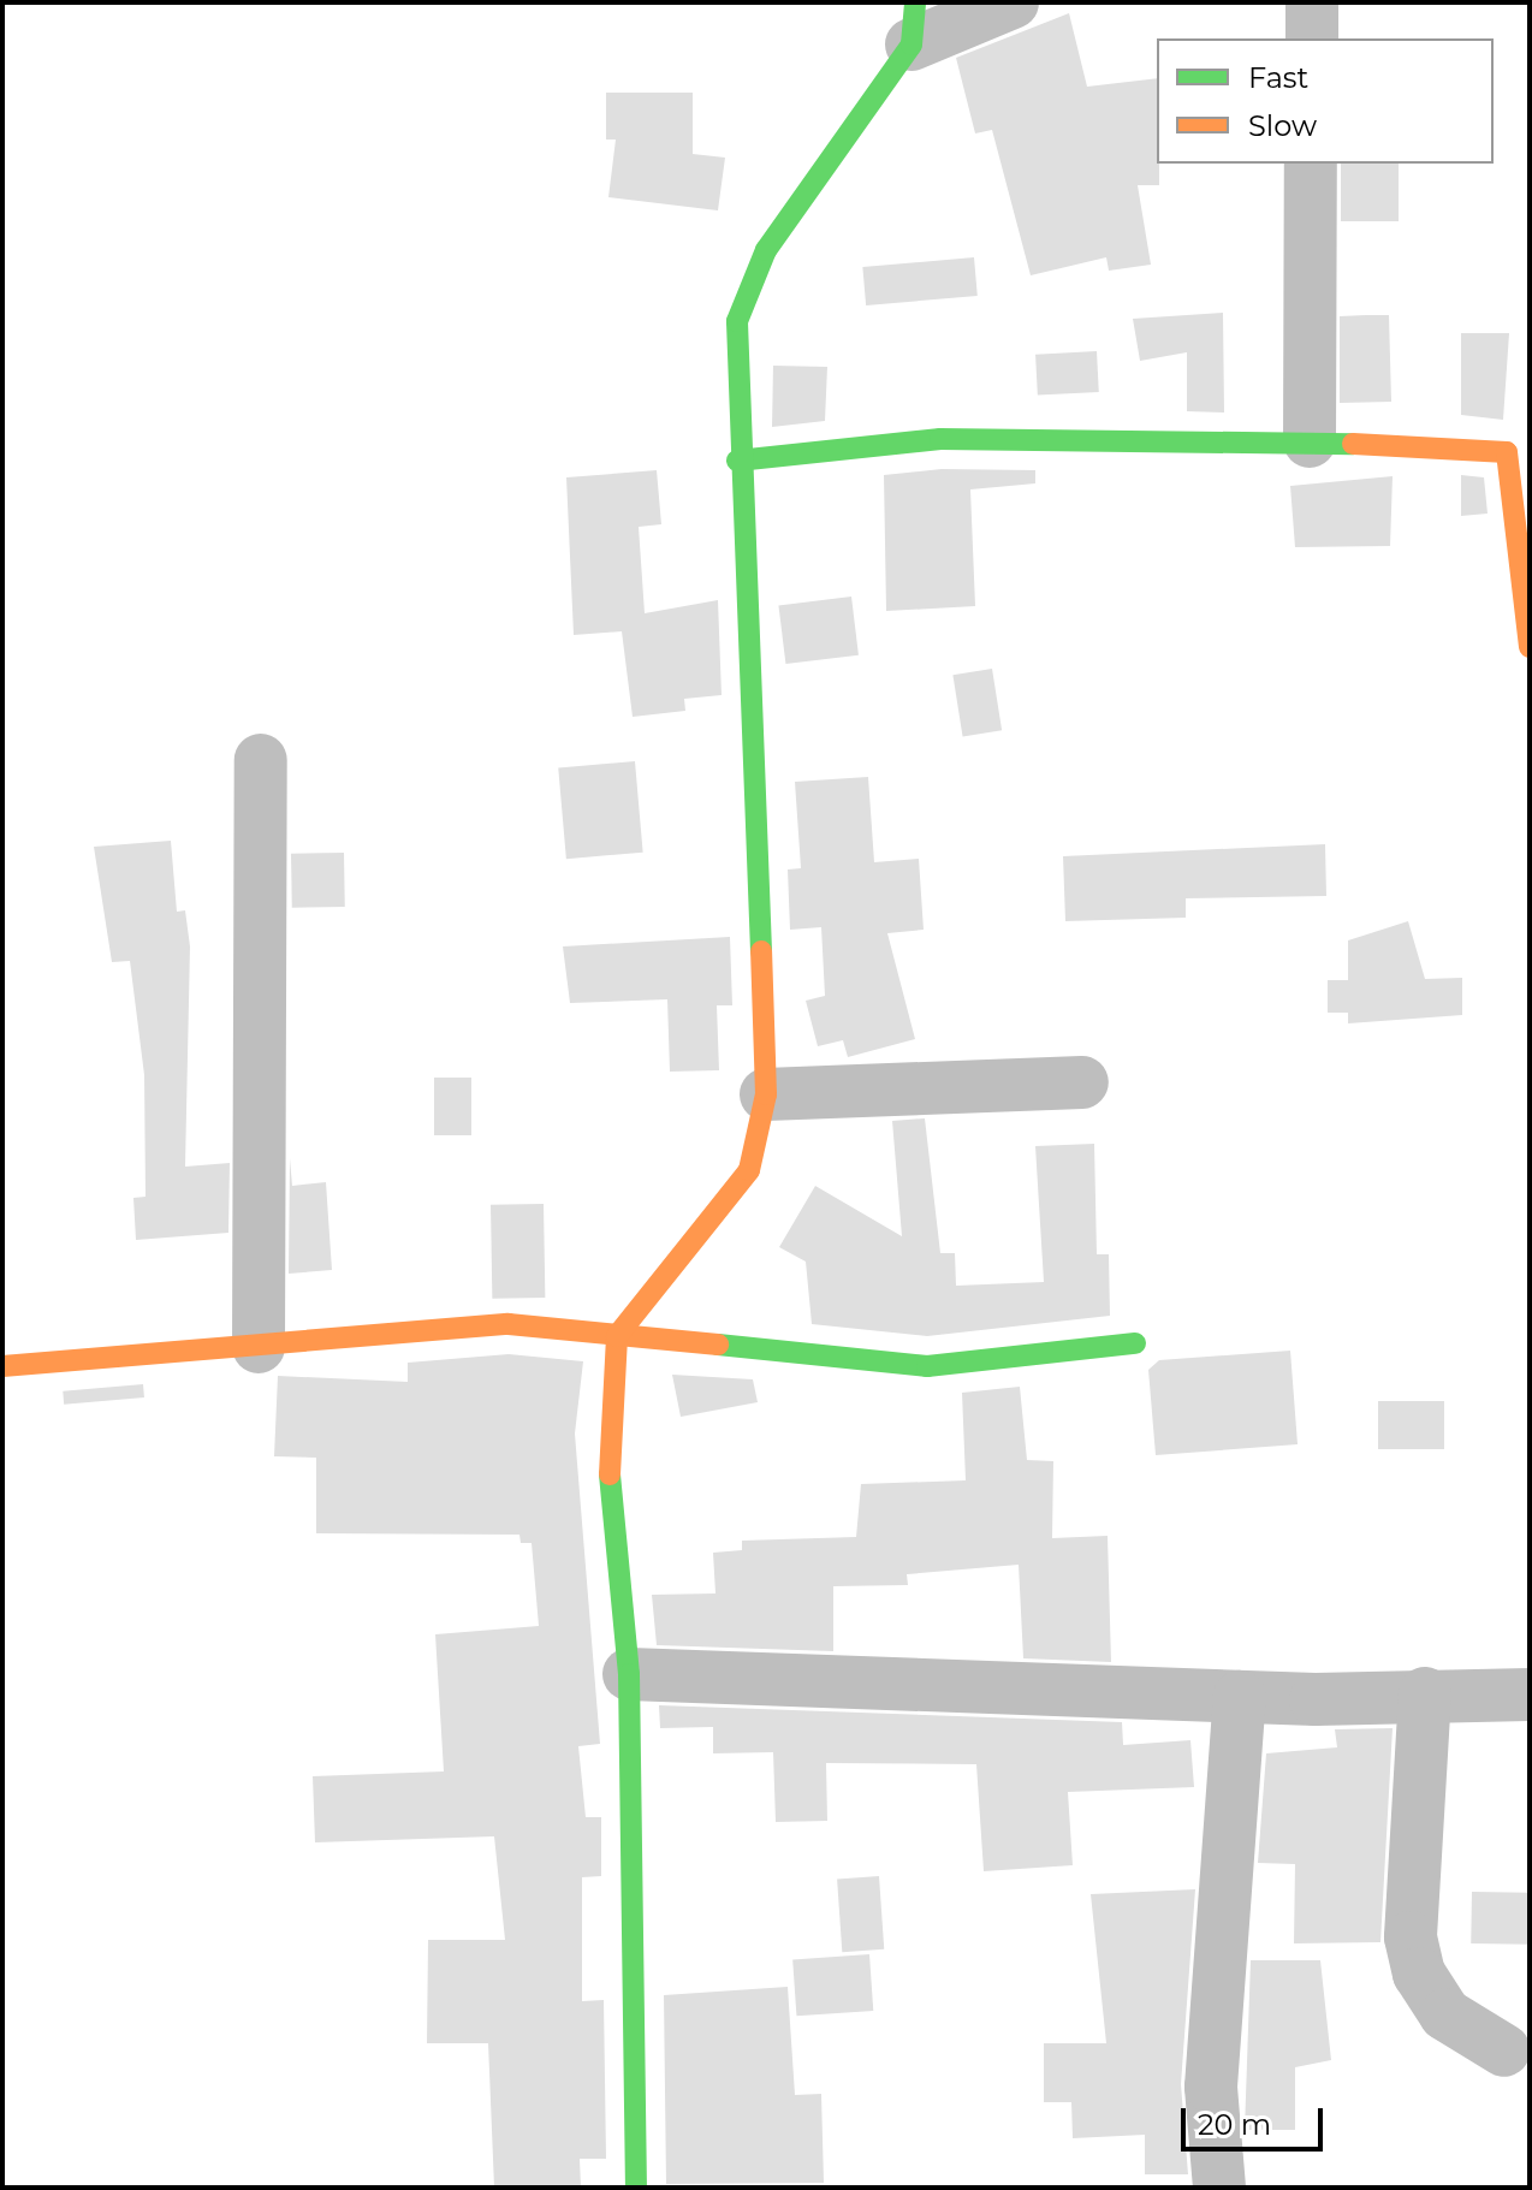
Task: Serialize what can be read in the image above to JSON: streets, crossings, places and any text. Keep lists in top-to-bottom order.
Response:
{
  "legend": ["Fast", "Slow"],
  "scale_bar": "20 m"
}
